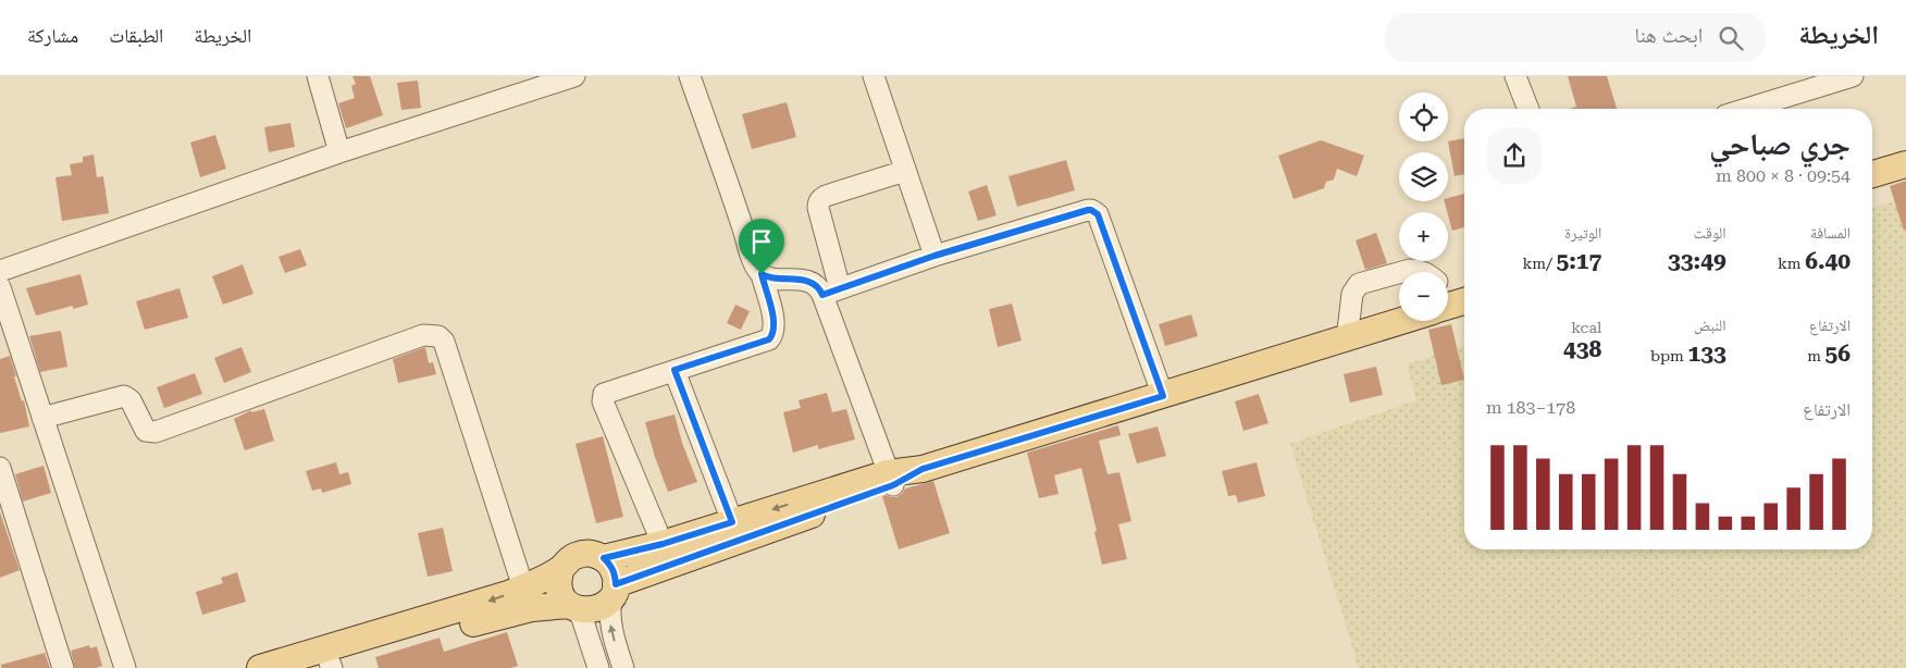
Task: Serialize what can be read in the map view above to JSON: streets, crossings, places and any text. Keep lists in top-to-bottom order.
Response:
{
  "page": {
    "header": "الخريطة",
    "search": "ابحث هنا",
    "nav": ["الخريطة", "الطبقات", "مشاركة"],
    "map_buttons": ["+", "−"],
    "heading": ["جري صباحي", "09:54 · 8 × 800 m"],
    "stats": [
      ["المسافة", "6.40 km"],
      ["الوقت", "33:49"],
      ["الوتيرة", "5:17 /km"],
      ["الارتفاع", "56 m"],
      ["النبض", "133 bpm"],
      ["kcal", "438"]
    ],
    "chart": ["الارتفاع", "178–183 m"]
  }
}
